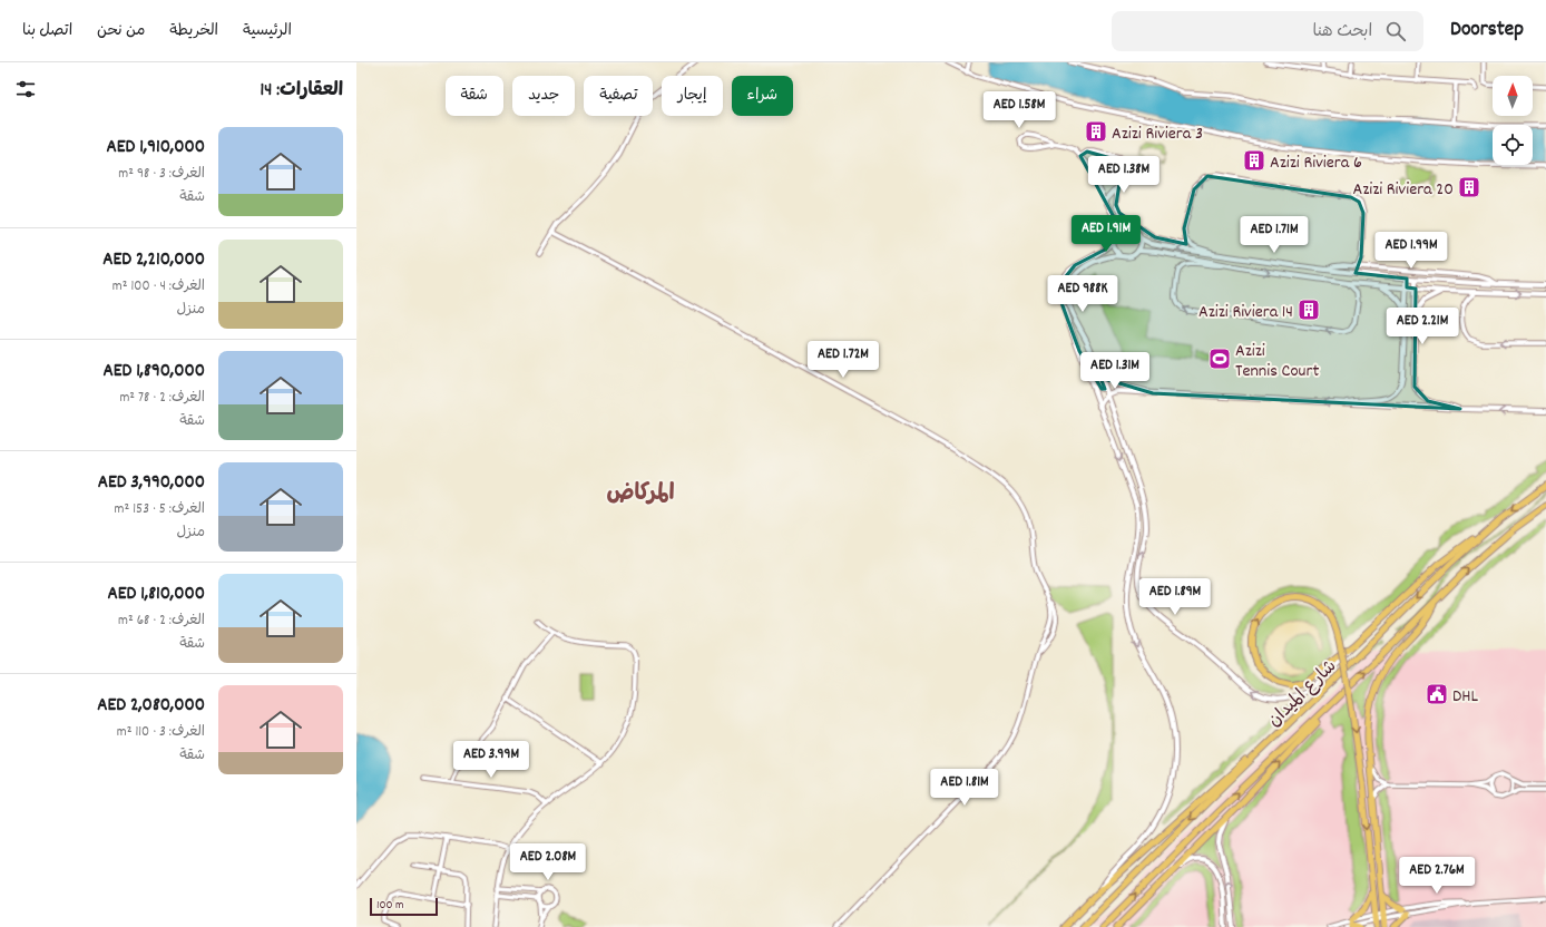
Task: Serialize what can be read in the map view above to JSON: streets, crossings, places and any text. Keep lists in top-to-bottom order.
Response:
{
  "streets": {
    "main road": ["شارع الميدان"]
  },
  "districts": ["المركاض"],
  "places": {
    "building": [
      "Azizi Riviera 3",
      "Azizi Riviera 6",
      "Azizi Riviera 20",
      "Azizi Riviera 14"
    ],
    "sports": ["Azizi Tennis Court"],
    "public building": ["DHL"]
  },
  "scale_bar": "100 m",
  "north": "top",
  "page": {
    "header": "Doorstep",
    "search": "ابحث هنا",
    "nav": [
      "الرئيسية",
      "الخريطة",
      "من نحن",
      "اتصل بنا"
    ],
    "heading": "العقارات: 14",
    "chip": [
      "شراء",
      "إيجار",
      "تصفية",
      "جديد",
      "شقة"
    ],
    "price": [
      "AED 1.58M",
      "AED 1.38M",
      "AED 1.91M",
      "AED 1.71M",
      "AED 1.99M",
      "AED 988K",
      "AED 2.21M",
      "AED 1.72M",
      "AED 1.31M",
      "AED 1.89M",
      "AED 3.99M",
      "AED 1.81M",
      "AED 2.08M",
      "AED 2.76M"
    ],
    "list": [
      {
        "name": "AED 1,910,000",
        "note": "الغرف: 3 · 98 m² · شقة"
      },
      {
        "name": "AED 2,210,000",
        "note": "الغرف: 4 · 100 m² · منزل"
      },
      {
        "name": "AED 1,890,000",
        "note": "الغرف: 2 · 78 m² · شقة"
      },
      {
        "name": "AED 3,990,000",
        "note": "الغرف: 5 · 153 m² · منزل"
      },
      {
        "name": "AED 1,810,000",
        "note": "الغرف: 2 · 68 m² · شقة"
      },
      {
        "name": "AED 2,080,000",
        "note": "الغرف: 3 · 110 m² · شقة"
      }
    ],
    "scale": "100 m"
  }
}
